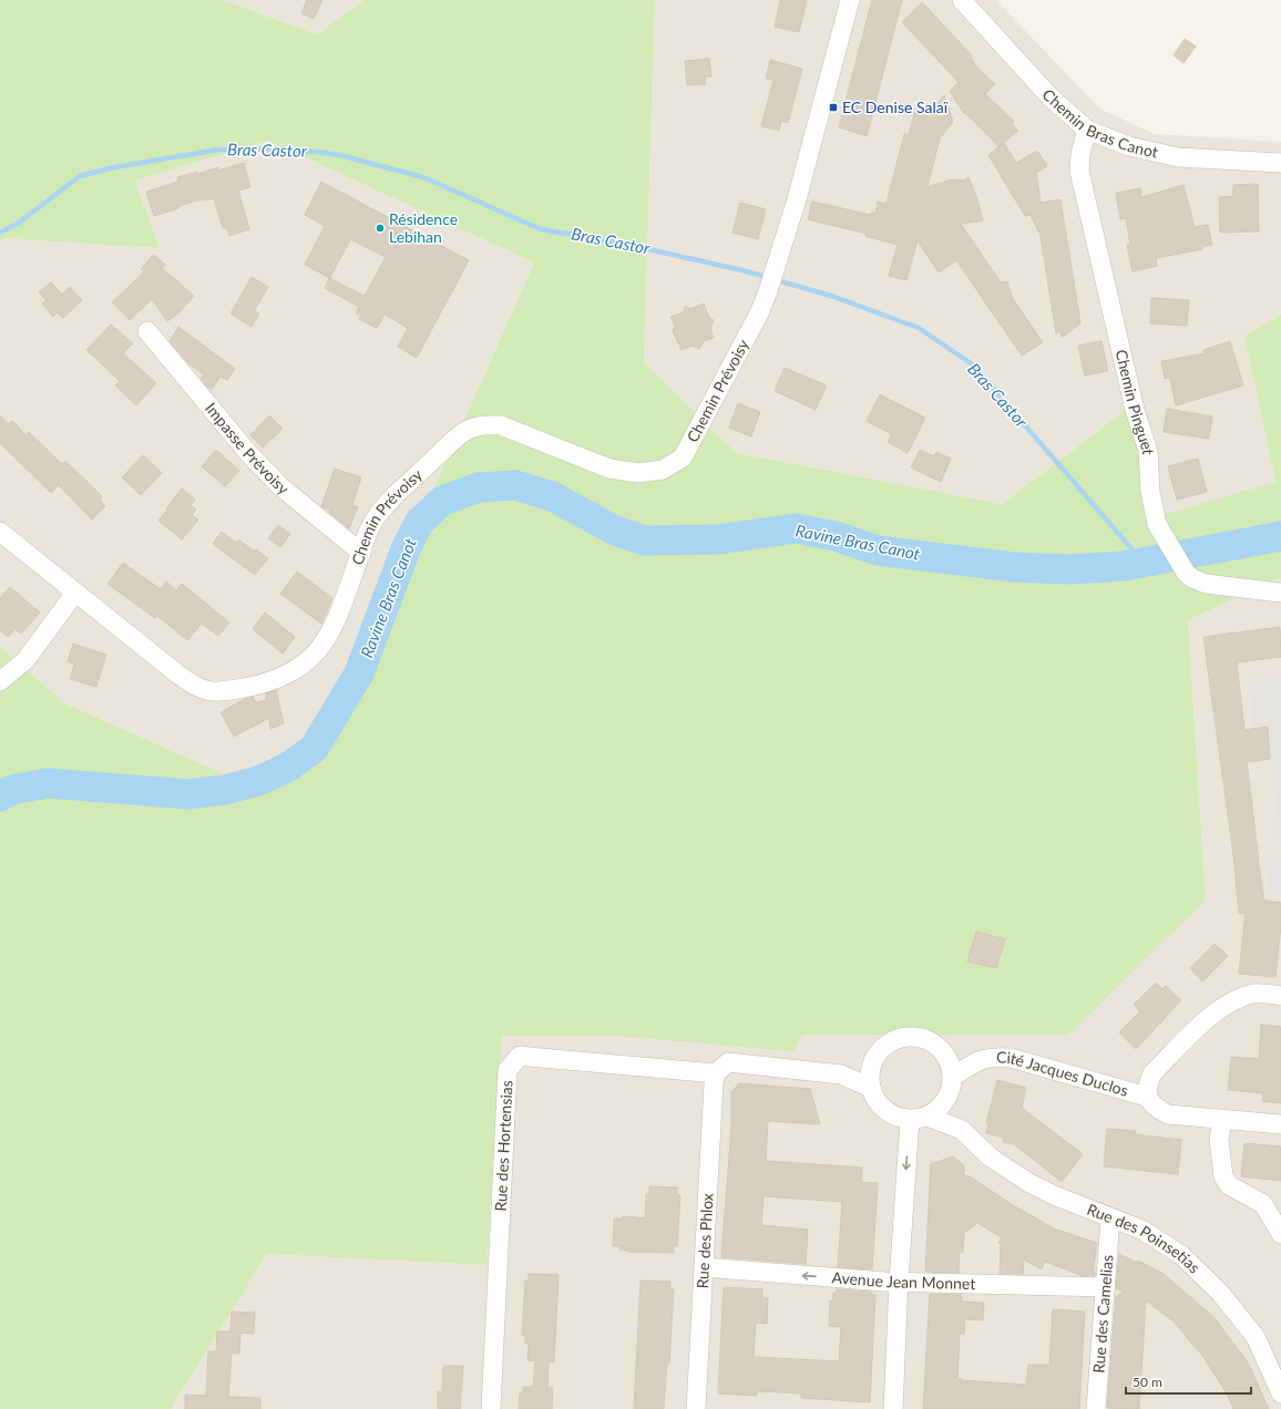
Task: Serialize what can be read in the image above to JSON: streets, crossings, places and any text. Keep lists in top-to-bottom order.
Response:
{
  "streets": {
    "street": [
      "Chemin Bras Canot",
      "Chemin Prévoisy",
      "Chemin Pinguet",
      "Impasse Prévoisy",
      "Cité Jacques Duclos",
      "Rue des Hortensias",
      "Rue des Phlox",
      "Rue des Poinsetias",
      "Avenue Jean Monnet",
      "Rue des Camelias"
    ]
  },
  "crossings": [
    ["Chemin Bras Canot", "Chemin Pinguet"],
    ["Chemin Prévoisy", "Impasse Prévoisy"],
    ["Cité Jacques Duclos", "Rue des Poinsetias"],
    ["Rue des Hortensias", "Rue des Phlox"],
    ["Rue des Phlox", "Avenue Jean Monnet"],
    ["Rue des Poinsetias", "Rue des Camelias"],
    ["Avenue Jean Monnet", "Rue des Camelias"]
  ],
  "one_way": ["Avenue Jean Monnet"],
  "water": ["Bras Castor", "Ravine Bras Canot"],
  "places": {
    "transit": ["EC Denise Salaï"],
    "other": ["Résidence Lebihan"]
  },
  "scale_bar": "50 m"
}
